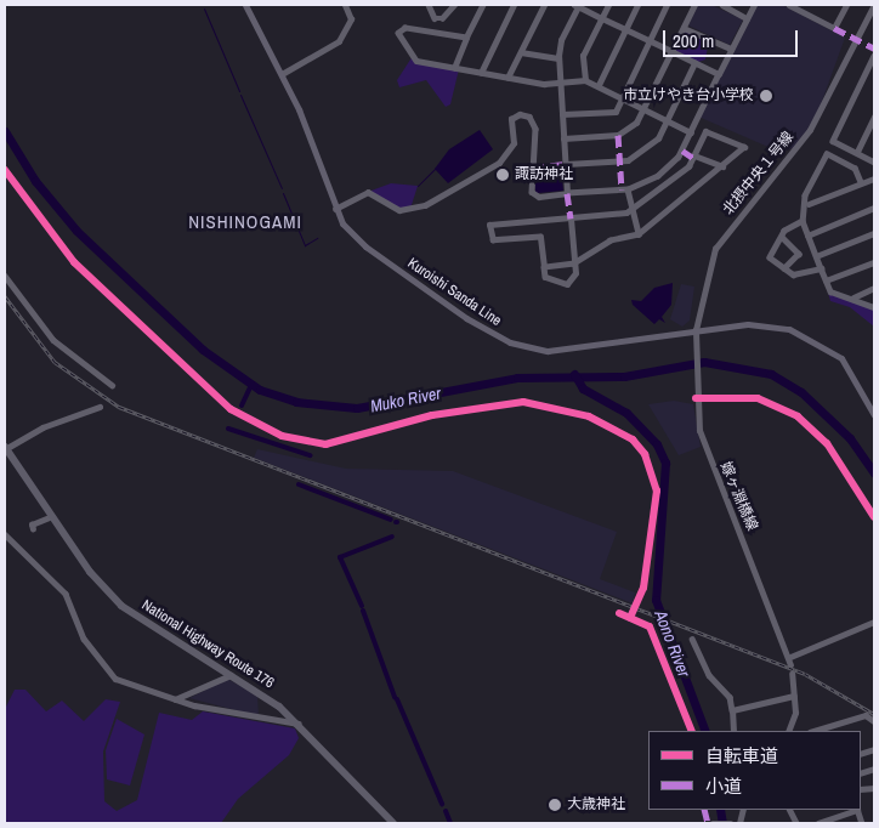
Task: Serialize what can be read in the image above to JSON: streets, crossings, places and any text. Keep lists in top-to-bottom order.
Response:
{
  "streets": {
    "highway": ["National Highway Route 176"],
    "main road": ["Kuroishi Sanda Line"],
    "street": ["北摂中央１号線", "嫁ヶ淵橋線"]
  },
  "crossings": [
    ["北摂中央１号線", "Kuroishi Sanda Line"],
    ["北摂中央１号線", "嫁ヶ淵橋線"],
    ["Kuroishi Sanda Line", "嫁ヶ淵橋線"]
  ],
  "districts": ["NISHINOGAMI"],
  "water": ["Muko River", "Aono River"],
  "places": ["市立けやき台小学校", "諏訪神社", "大歳神社"],
  "legend": ["自転車道", "小道"],
  "scale_bar": "200 m"
}
